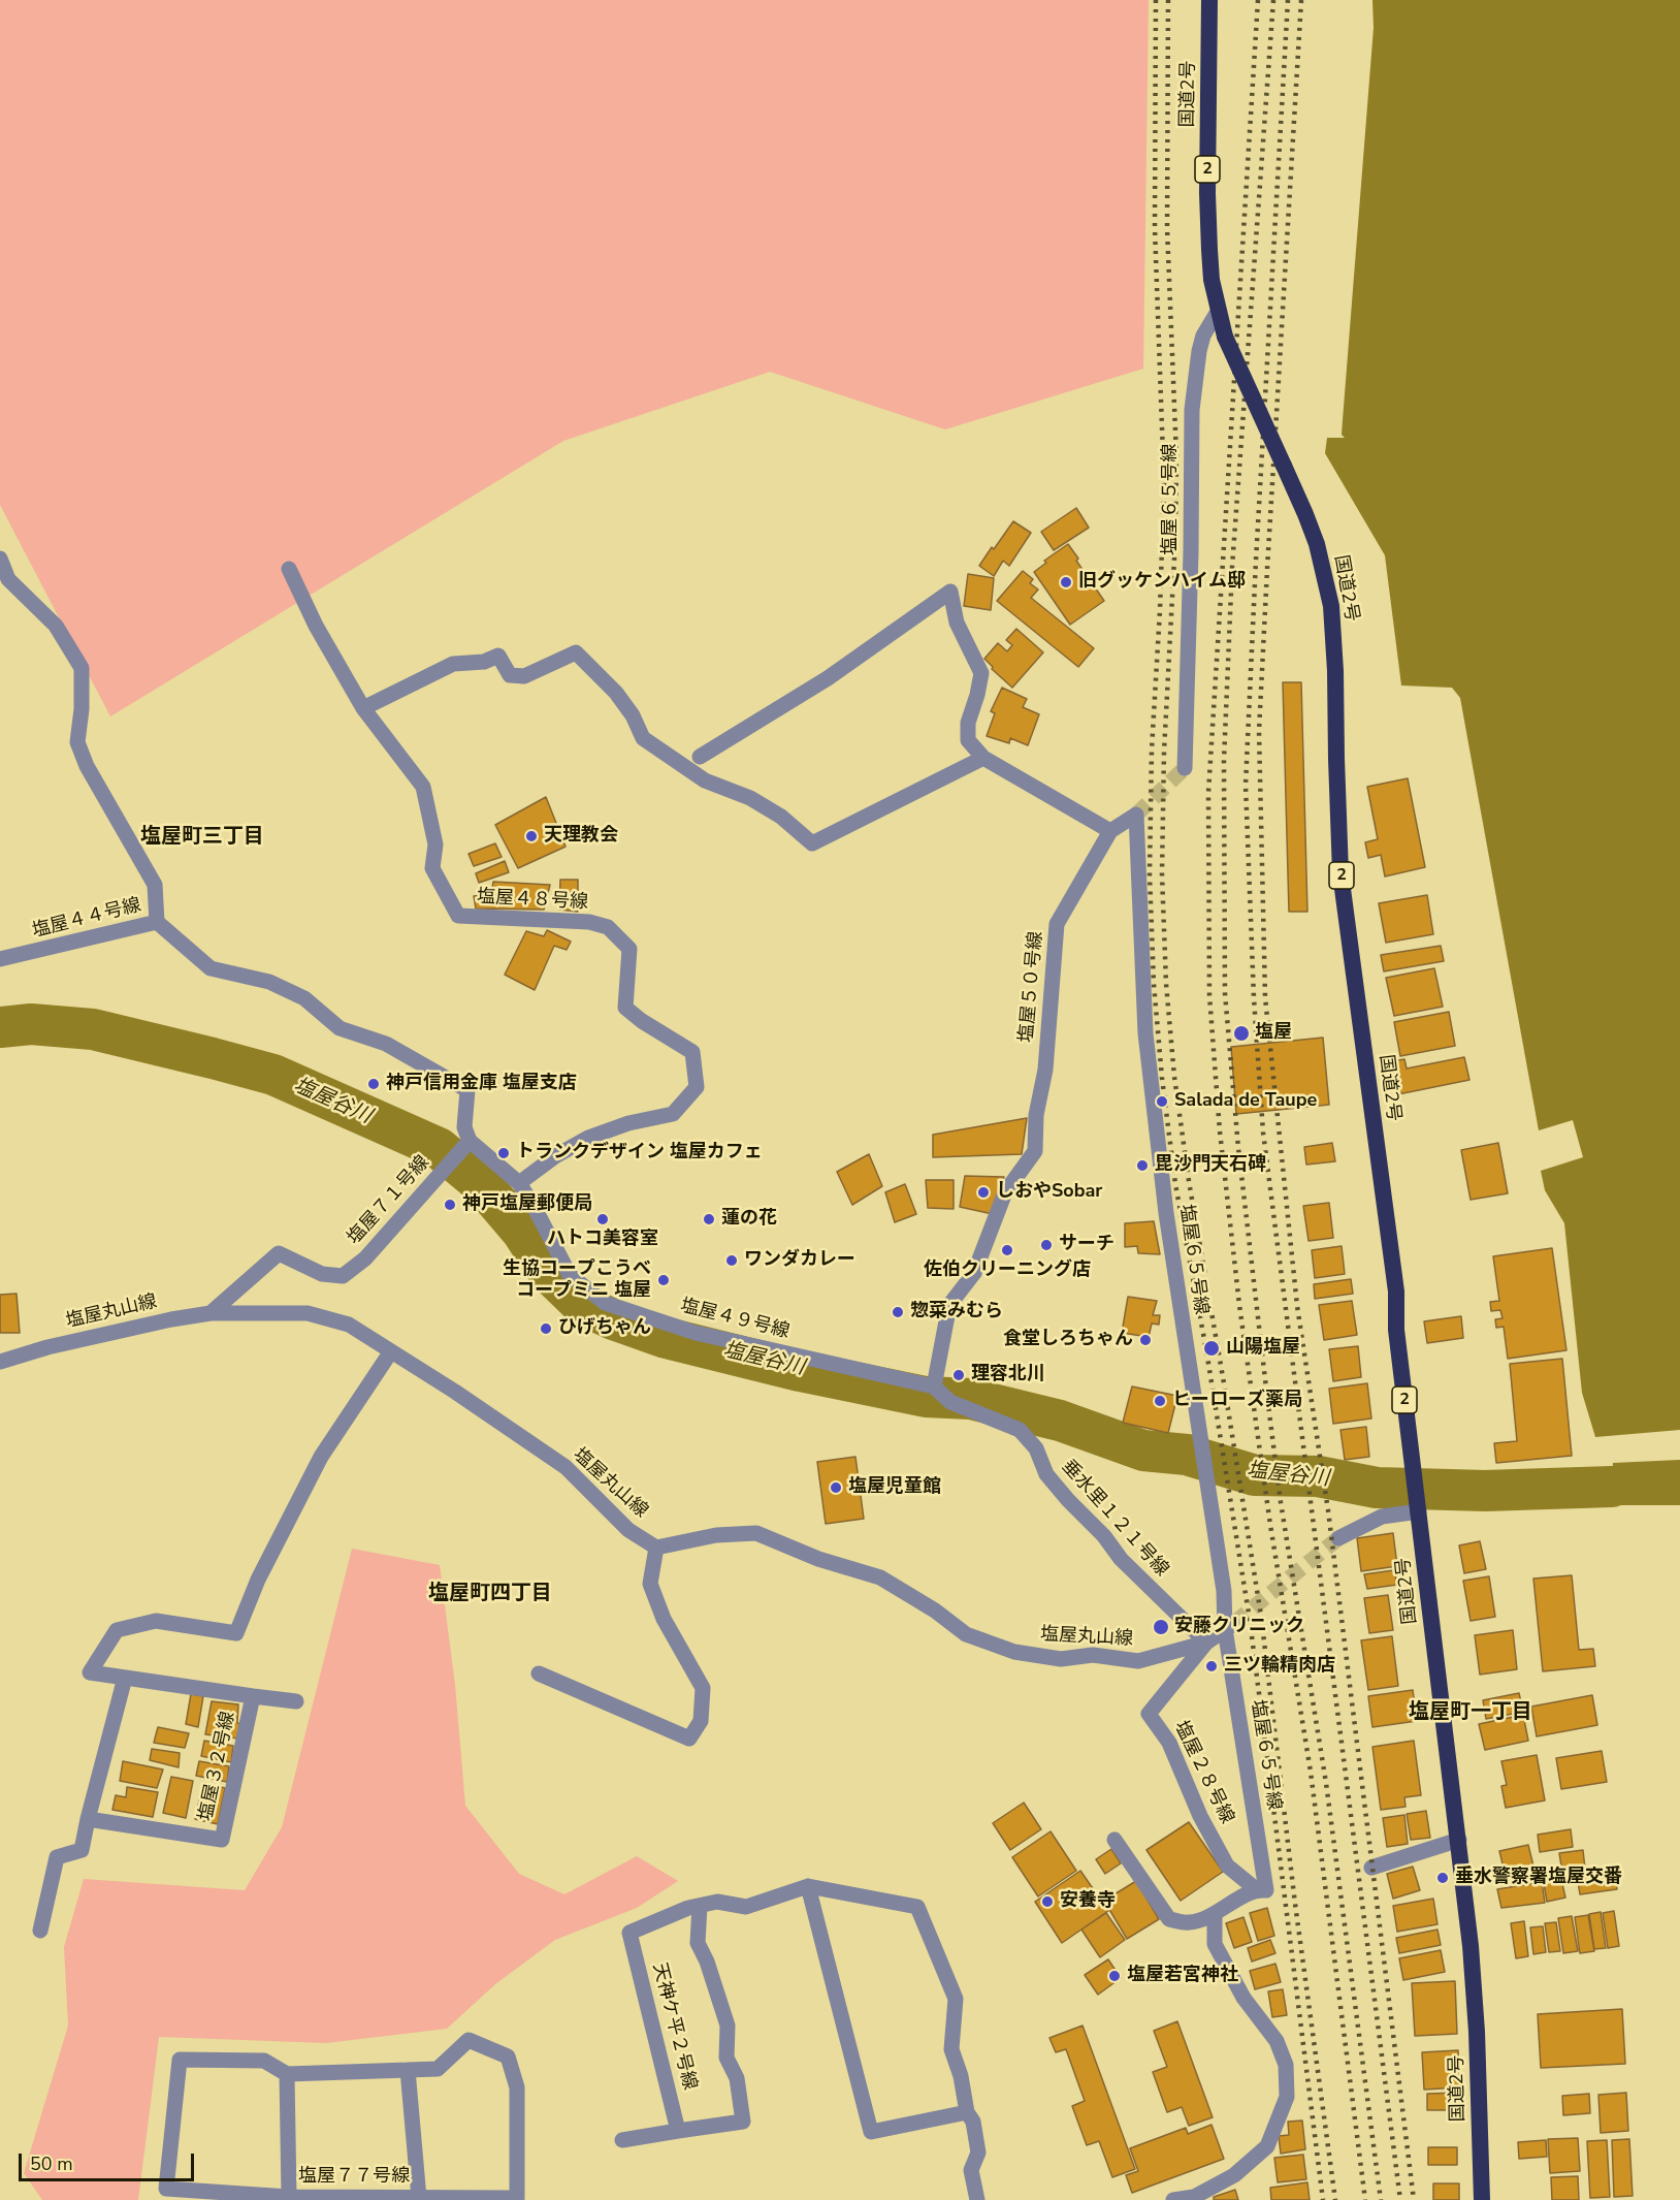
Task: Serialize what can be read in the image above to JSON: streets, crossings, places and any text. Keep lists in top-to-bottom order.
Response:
{
  "streets": {
    "highway": ["国道2号", "2"],
    "street": [
      "塩屋６５号線",
      "塩屋４８号線",
      "塩屋４４号線",
      "塩屋５０号線",
      "塩屋７１号線",
      "塩屋丸山線",
      "塩屋４９号線",
      "垂水里１２１号線",
      "塩屋３２号線",
      "塩屋２８号線",
      "天神ケ平２号線",
      "塩屋７７号線"
    ]
  },
  "crossings": [
    ["国道2号", "塩屋６５号線"],
    ["塩屋６５号線", "塩屋５０号線"],
    ["塩屋６５号線", "塩屋丸山線"],
    ["塩屋６５号線", "塩屋２８号線"],
    ["塩屋４８号線", "塩屋４９号線"],
    ["塩屋４４号線", "塩屋７１号線"],
    ["塩屋５０号線", "塩屋４９号線"],
    ["塩屋５０号線", "垂水里１２１号線"],
    ["塩屋７１号線", "塩屋丸山線"],
    ["塩屋丸山線", "垂水里１２１号線"],
    ["塩屋丸山線", "塩屋３２号線"],
    ["塩屋丸山線", "塩屋２８号線"],
    ["塩屋４９号線", "垂水里１２１号線"],
    ["垂水里１２１号線", "塩屋２８号線"]
  ],
  "districts": ["塩屋町三丁目", "塩屋町四丁目", "塩屋町一丁目"],
  "water": ["塩屋谷川"],
  "places": [
    "旧グッケンハイム邸",
    "天理教会",
    "塩屋",
    "神戸信用金庫 塩屋支店",
    "Salada de Taupe",
    "トランクデザイン 塩屋カフェ",
    "毘沙門天石碑",
    "しおやSobar",
    "神戸塩屋郵便局",
    "ハトコ美容室",
    "蓮の花",
    "サーチ",
    "佐伯クリーニング店",
    "ワンダカレー",
    "生協コープこうべ コープミニ 塩屋",
    "惣菜みむら",
    "ひげちゃん",
    "食堂しろちゃん",
    "山陽塩屋",
    "理容北川",
    "ヒーローズ薬局",
    "塩屋児童館",
    "安藤クリニック",
    "三ツ輪精肉店",
    "垂水警察署塩屋交番",
    "安養寺",
    "塩屋若宮神社"
  ],
  "scale_bar": "50 m"
}
